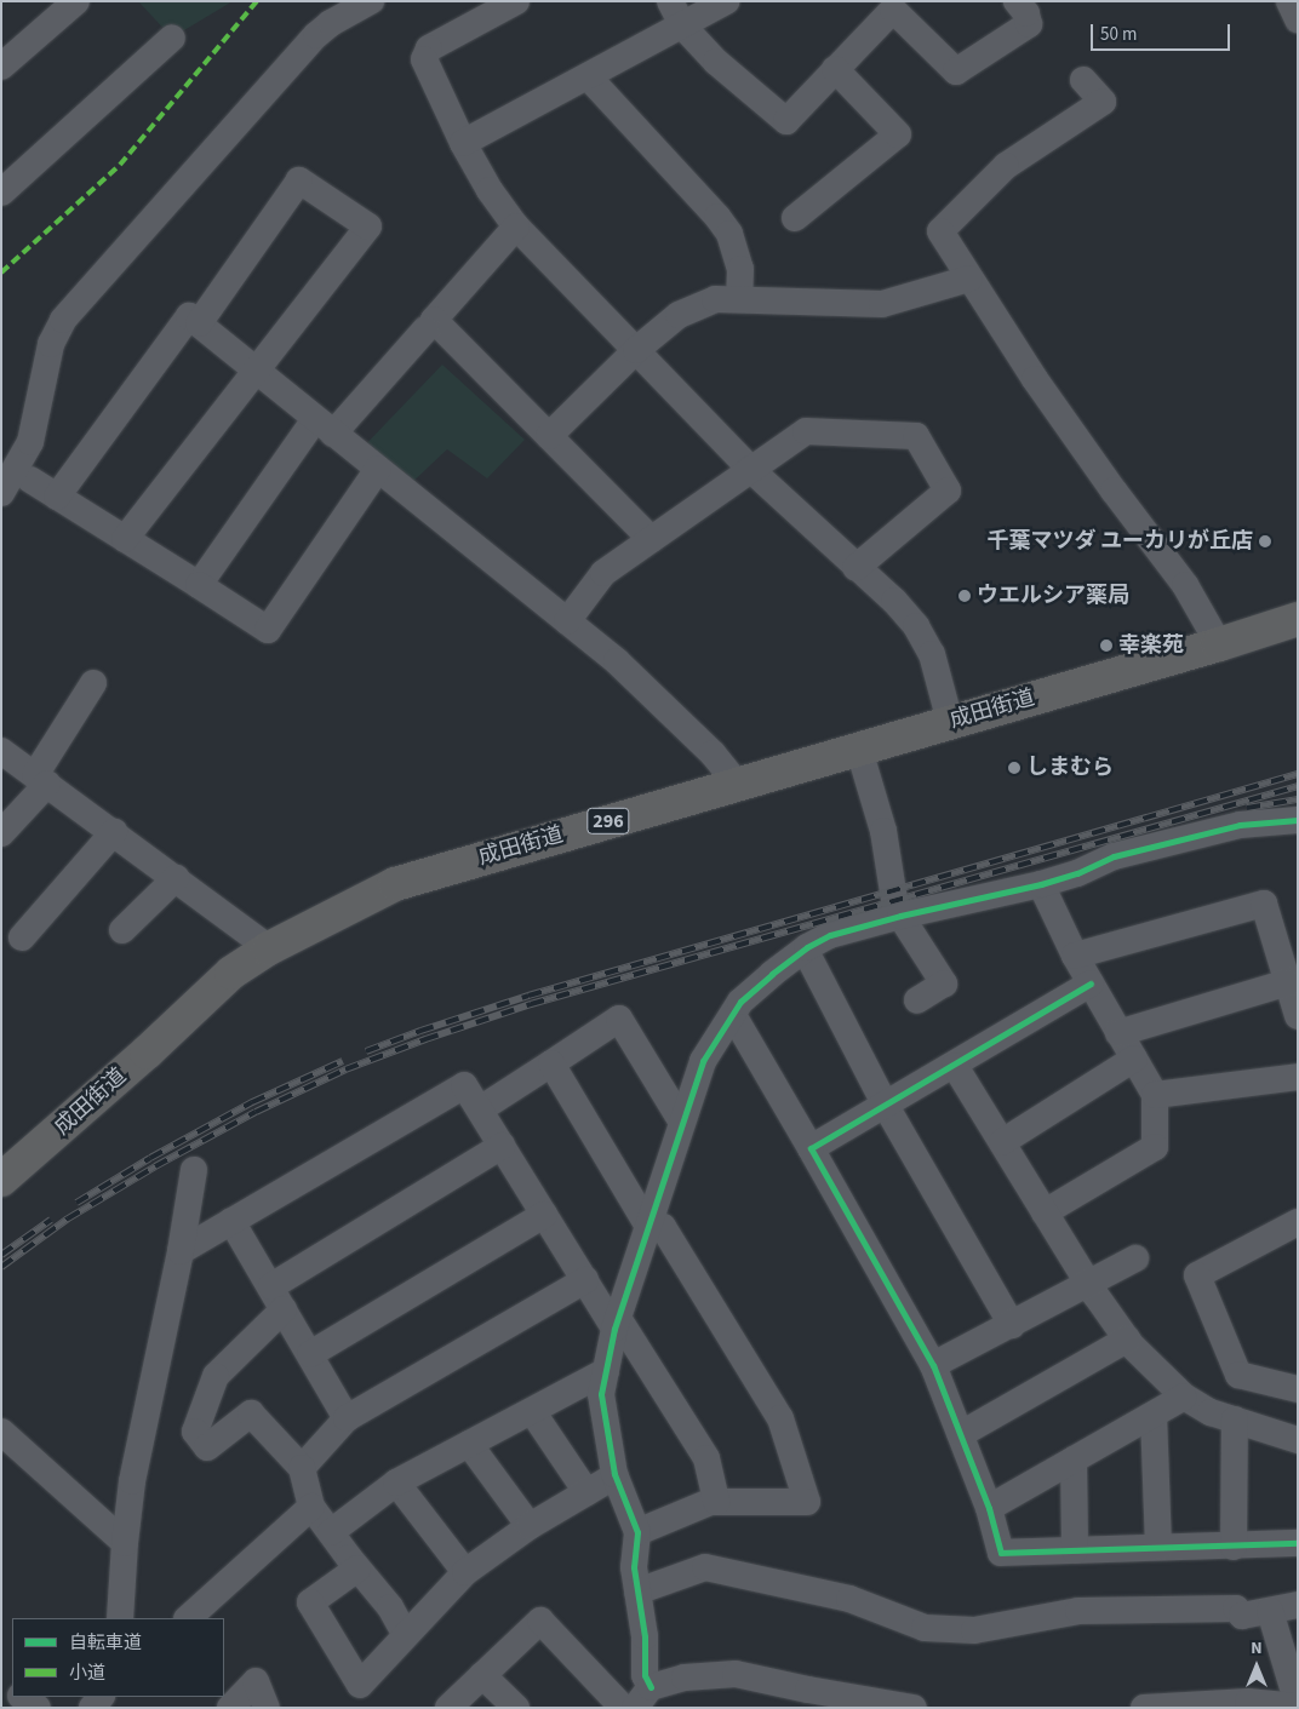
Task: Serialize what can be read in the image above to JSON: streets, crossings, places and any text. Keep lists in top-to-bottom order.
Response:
{
  "streets": {
    "highway": ["成田街道", "296"]
  },
  "places": [
    "千葉マツダ ユーカリが丘店",
    "ウエルシア薬局",
    "幸楽苑",
    "しまむら"
  ],
  "legend": ["自転車道", "小道"],
  "scale_bar": "50 m",
  "north": "top"
}
